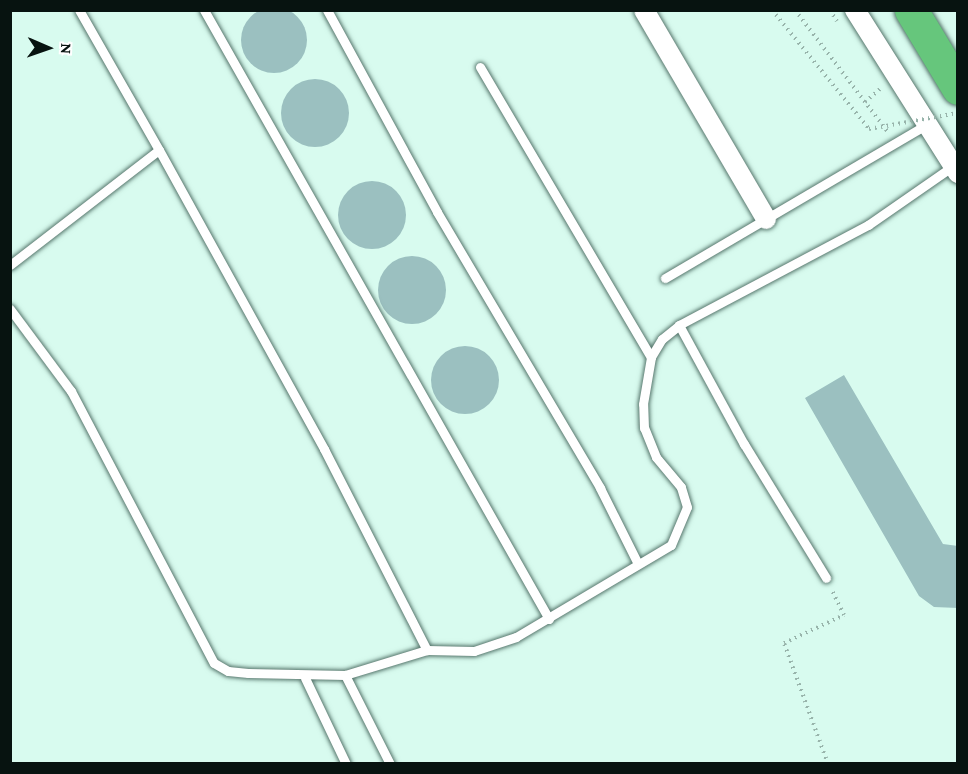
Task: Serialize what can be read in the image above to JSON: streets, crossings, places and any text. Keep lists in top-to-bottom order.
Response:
{
  "north": "right"
}
